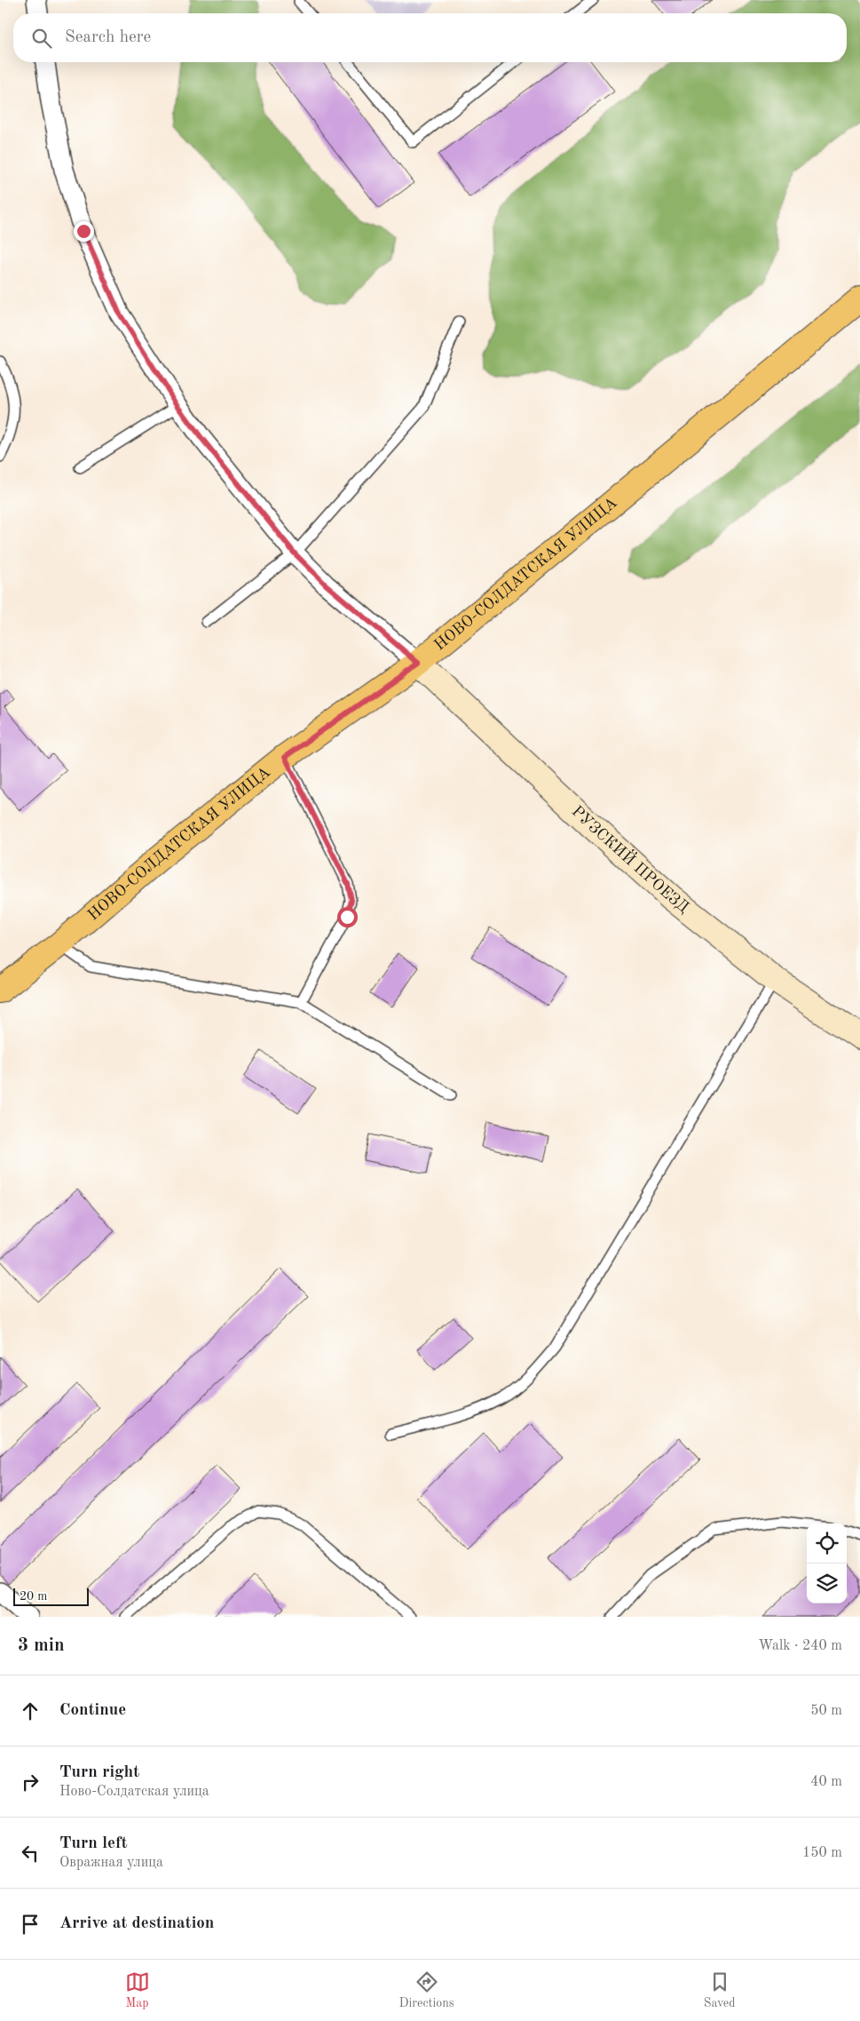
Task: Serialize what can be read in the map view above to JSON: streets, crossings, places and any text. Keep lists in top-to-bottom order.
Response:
{
  "streets": {
    "main road": ["НОВО-СОЛДАТСКАЯ УЛИЦА"],
    "street": ["РУЗСКИЙ ПРОЕЗД"]
  },
  "crossings": [
    ["НОВО-СОЛДАТСКАЯ УЛИЦА", "РУЗСКИЙ ПРОЕЗД"]
  ],
  "scale_bar": "20 m",
  "page": {
    "search": "Search here",
    "scale": "20 m",
    "heading": ["3 min", "Walk · 240 m"],
    "list": [
      ["Continue", "50 m"],
      ["Turn right", "Ново-Солдатская улица", "40 m"],
      ["Turn left", "Овражная улица", "150 m"],
      "Arrive at destination"
    ],
    "nav": ["Map", "Directions", "Saved"]
  }
}
